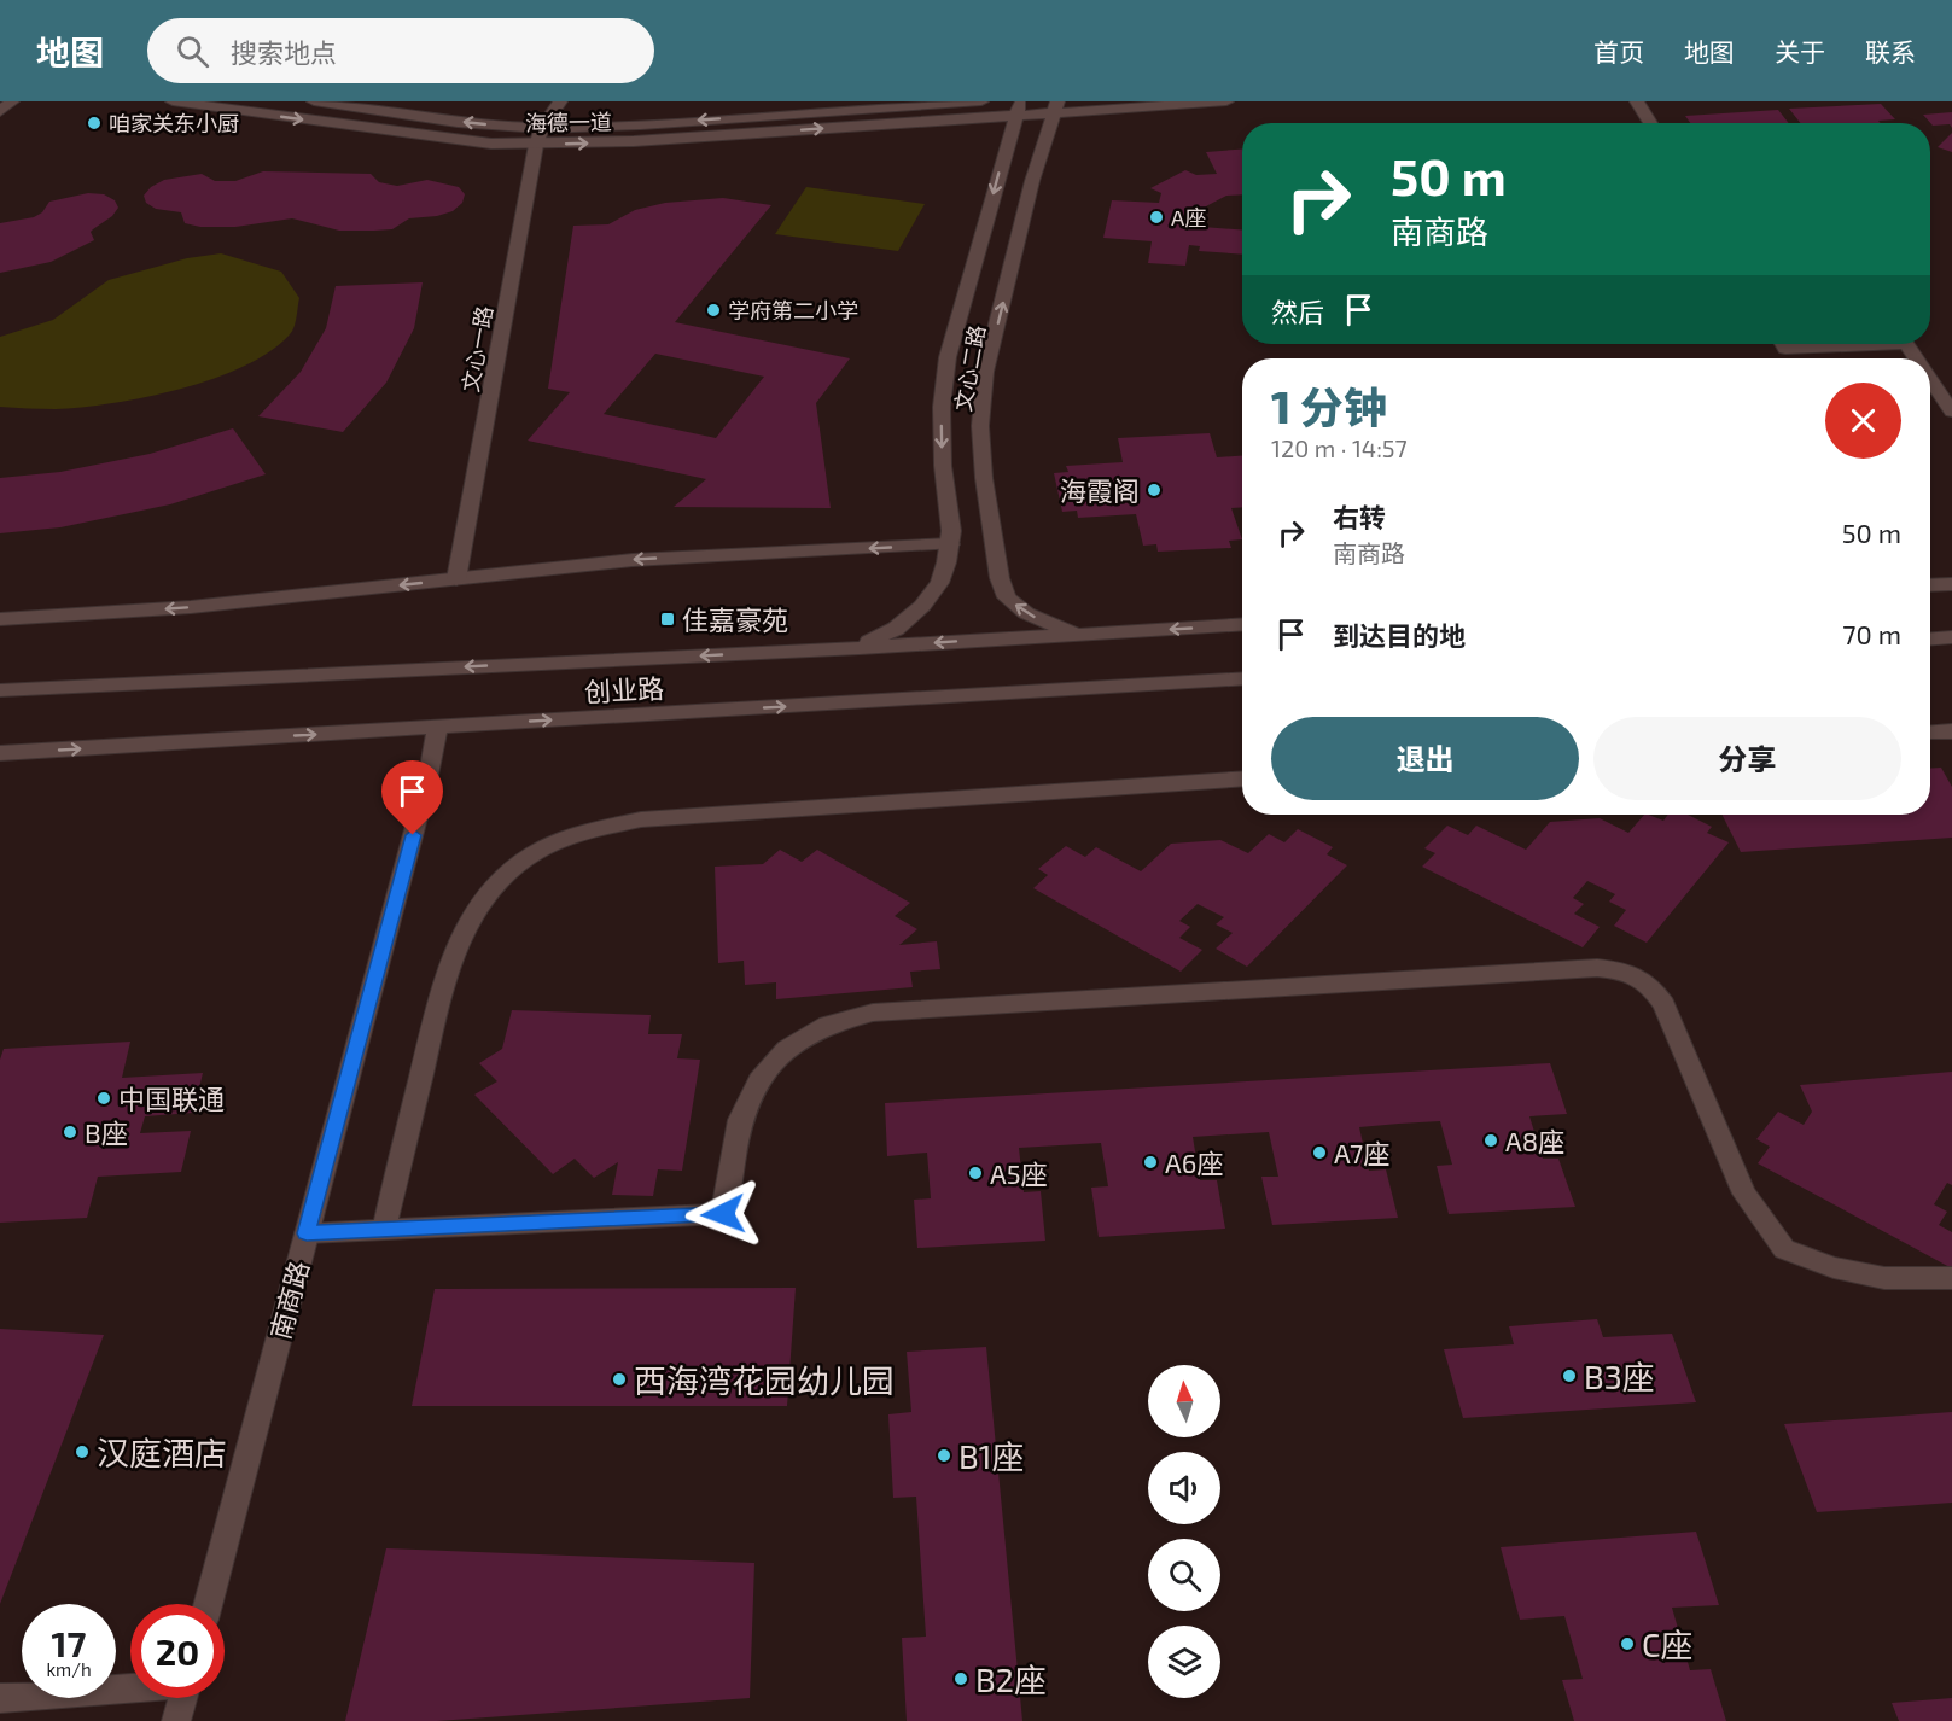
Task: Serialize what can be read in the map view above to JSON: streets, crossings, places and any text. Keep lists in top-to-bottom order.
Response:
{
  "streets": {
    "street": [
      "海德一道",
      "文心一路",
      "文心二路",
      "创业路",
      "南商路"
    ]
  },
  "crossings": [
    ["海德一道", "文心一路"],
    ["海德一道", "文心二路"],
    ["文心二路", "创业路"],
    ["创业路", "南商路"]
  ],
  "places": {
    "other": [
      "咱家关东小厨",
      "A座",
      "学府第二小学",
      "海霞阁",
      "中国联通",
      "B座",
      "A8座",
      "A7座",
      "A6座",
      "A5座",
      "B3座",
      "西海湾花园幼儿园",
      "汉庭酒店",
      "B1座",
      "C座",
      "B2座"
    ],
    "transit": ["佳嘉豪苑"]
  },
  "north": "top",
  "page": {
    "header": "地图",
    "search": "搜索地点",
    "nav": [
      "首页",
      "地图",
      "关于",
      "联系"
    ],
    "turn": ["50 m", "南商路"],
    "then": "然后",
    "heading": ["1 分钟", "120 m · 14:57"],
    "list": [
      {
        "name": "右转",
        "note": "南商路",
        "value": "50 m"
      },
      {
        "name": "到达目的地",
        "value": "70 m"
      }
    ],
    "buttons": ["退出", "分享"],
    "speed": "17 km/h",
    "limit": "20"
  }
}
